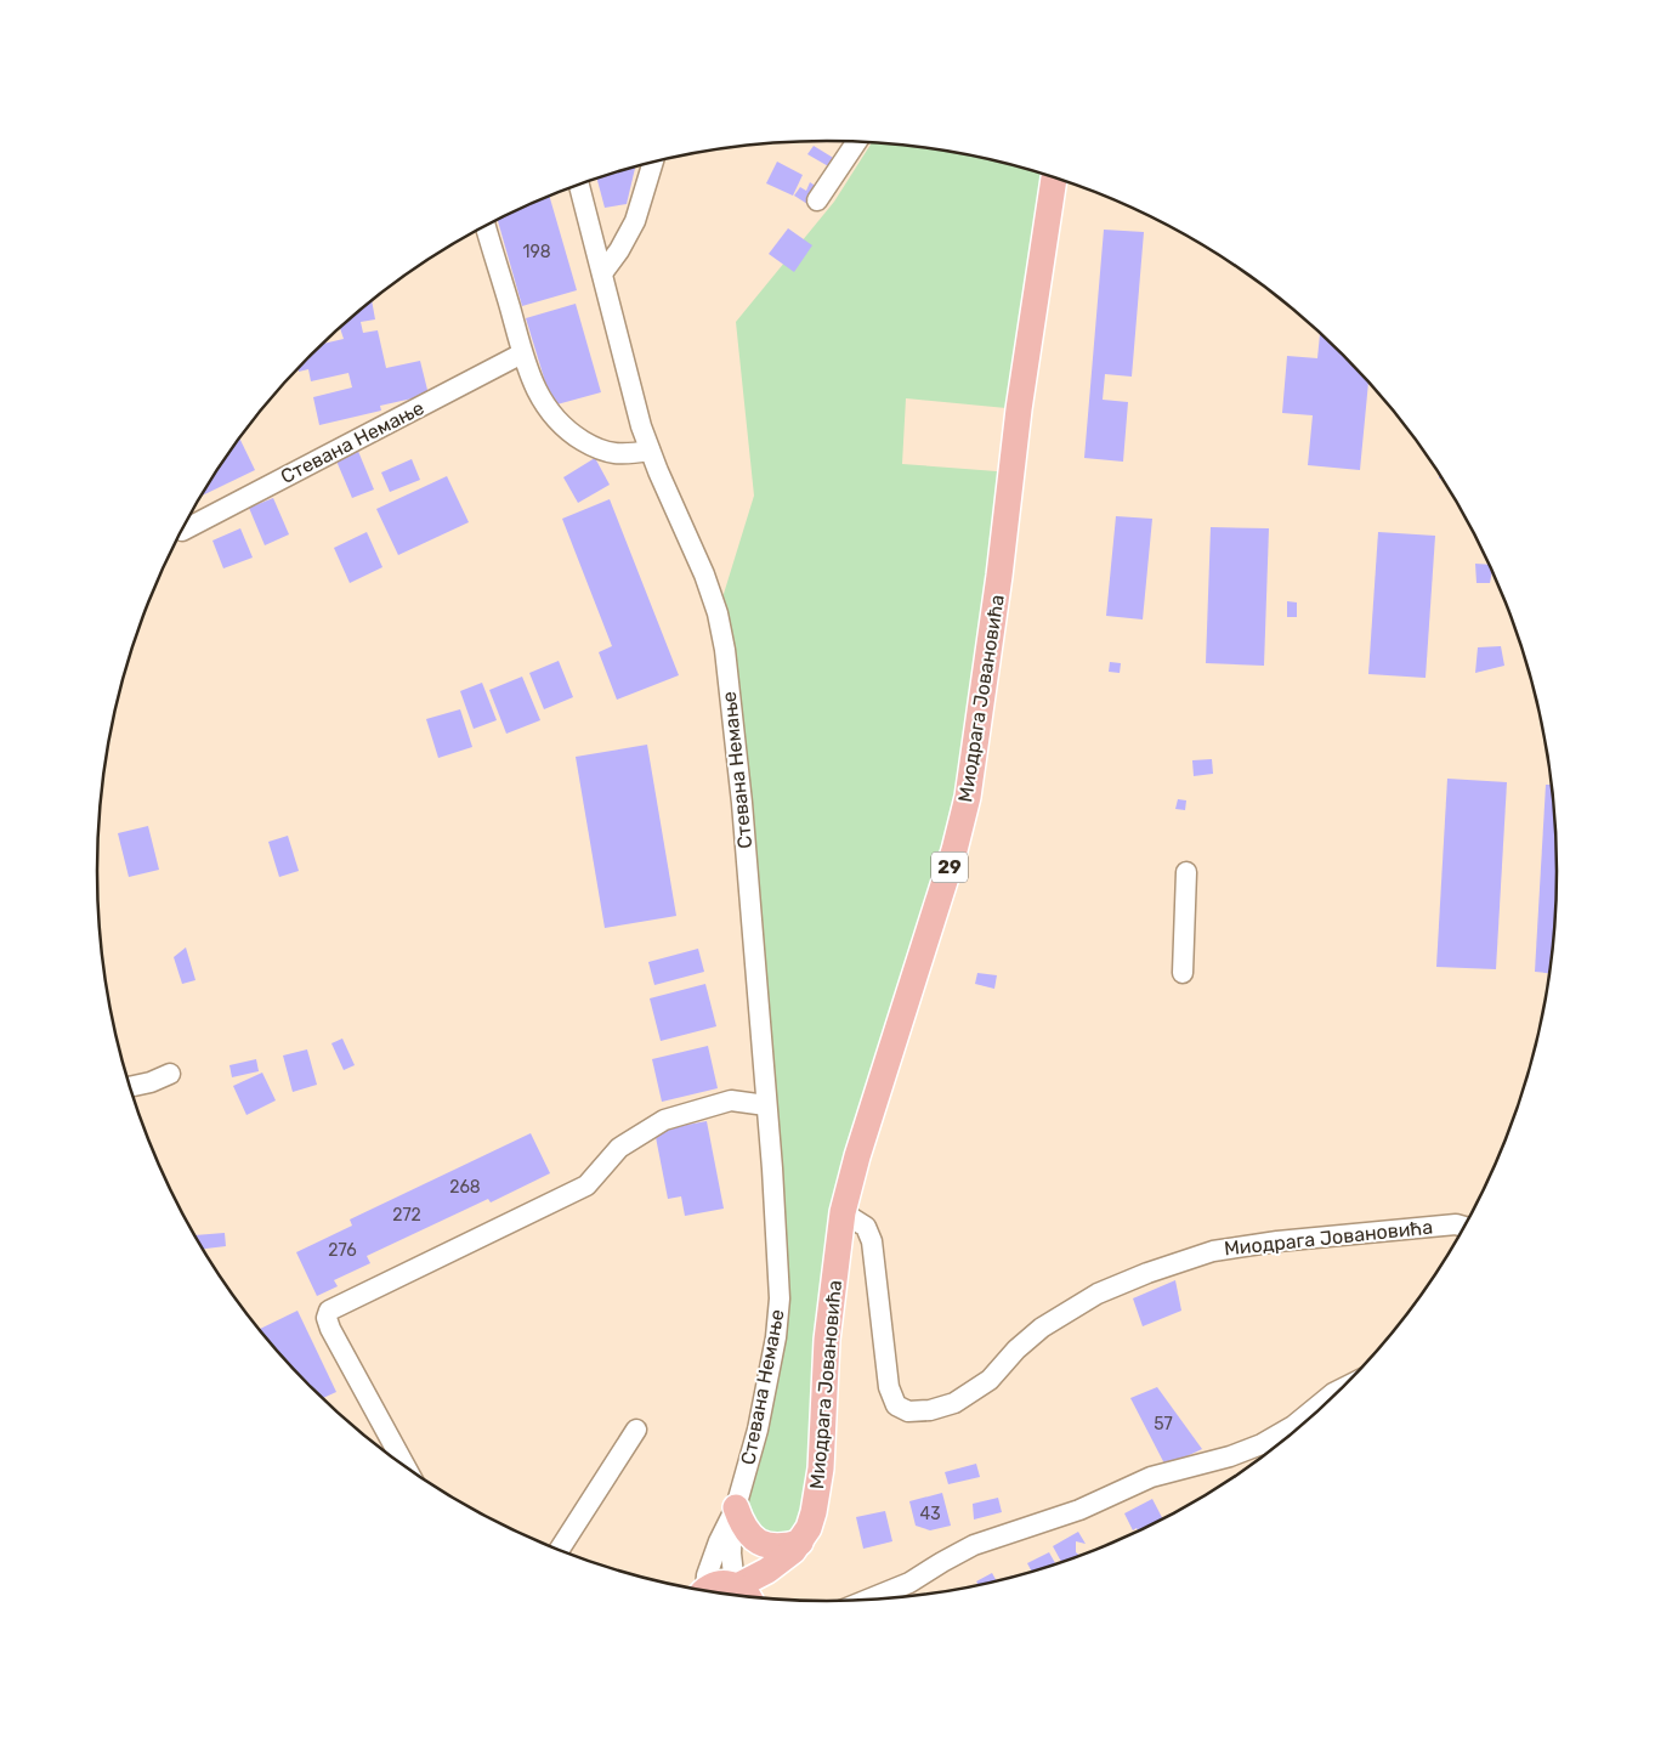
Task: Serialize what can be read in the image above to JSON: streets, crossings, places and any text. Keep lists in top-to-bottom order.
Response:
{
  "streets": {
    "main road": ["Миодрага Јовановића", "29"],
    "street": ["Стевана Немање"]
  },
  "crossings": [
    ["Миодрага Јовановића", "29"]
  ],
  "house_numbers": [
    "198",
    "268",
    "272",
    "276",
    "57",
    "43"
  ]
}
